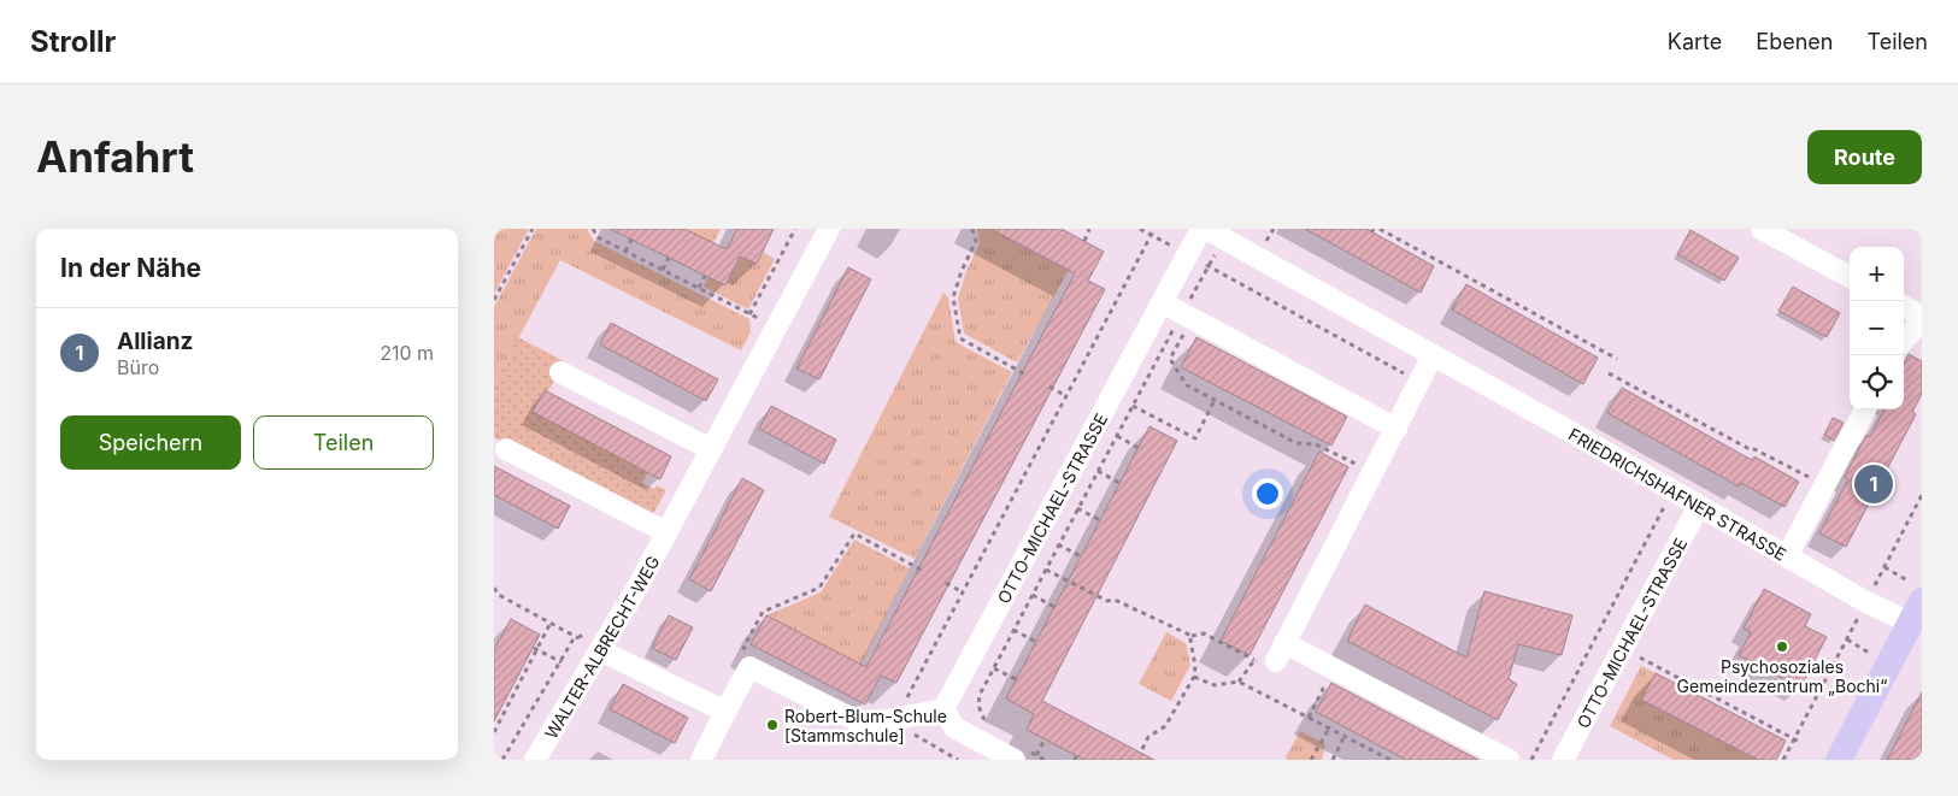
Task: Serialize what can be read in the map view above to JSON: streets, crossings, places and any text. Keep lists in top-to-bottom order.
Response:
{
  "streets": {
    "street": ["FRIEDRICHSHAFNER STRASSE", "OTTO-MICHAEL-STRASSE", "WALTER-ALBRECHT-WEG"]
  },
  "crossings": [
    ["FRIEDRICHSHAFNER STRASSE", "OTTO-MICHAEL-STRASSE"]
  ],
  "places": ["Psychosoziales Gemeindezentrum „Bochi“", "Robert-Blum-Schule [Stammschule]"],
  "page": {
    "header": "Strollr",
    "nav": ["Karte", "Ebenen", "Teilen"],
    "buttons": [
      "Route",
      ["Speichern", "Teilen"]
    ],
    "title": "Anfahrt",
    "heading": "In der Nähe",
    "map_buttons": ["+", "−"],
    "list": [
      {
        "mark": "1",
        "name": "Allianz",
        "note": "Büro",
        "value": "210 m"
      }
    ],
    "pins": "1"
  }
}
